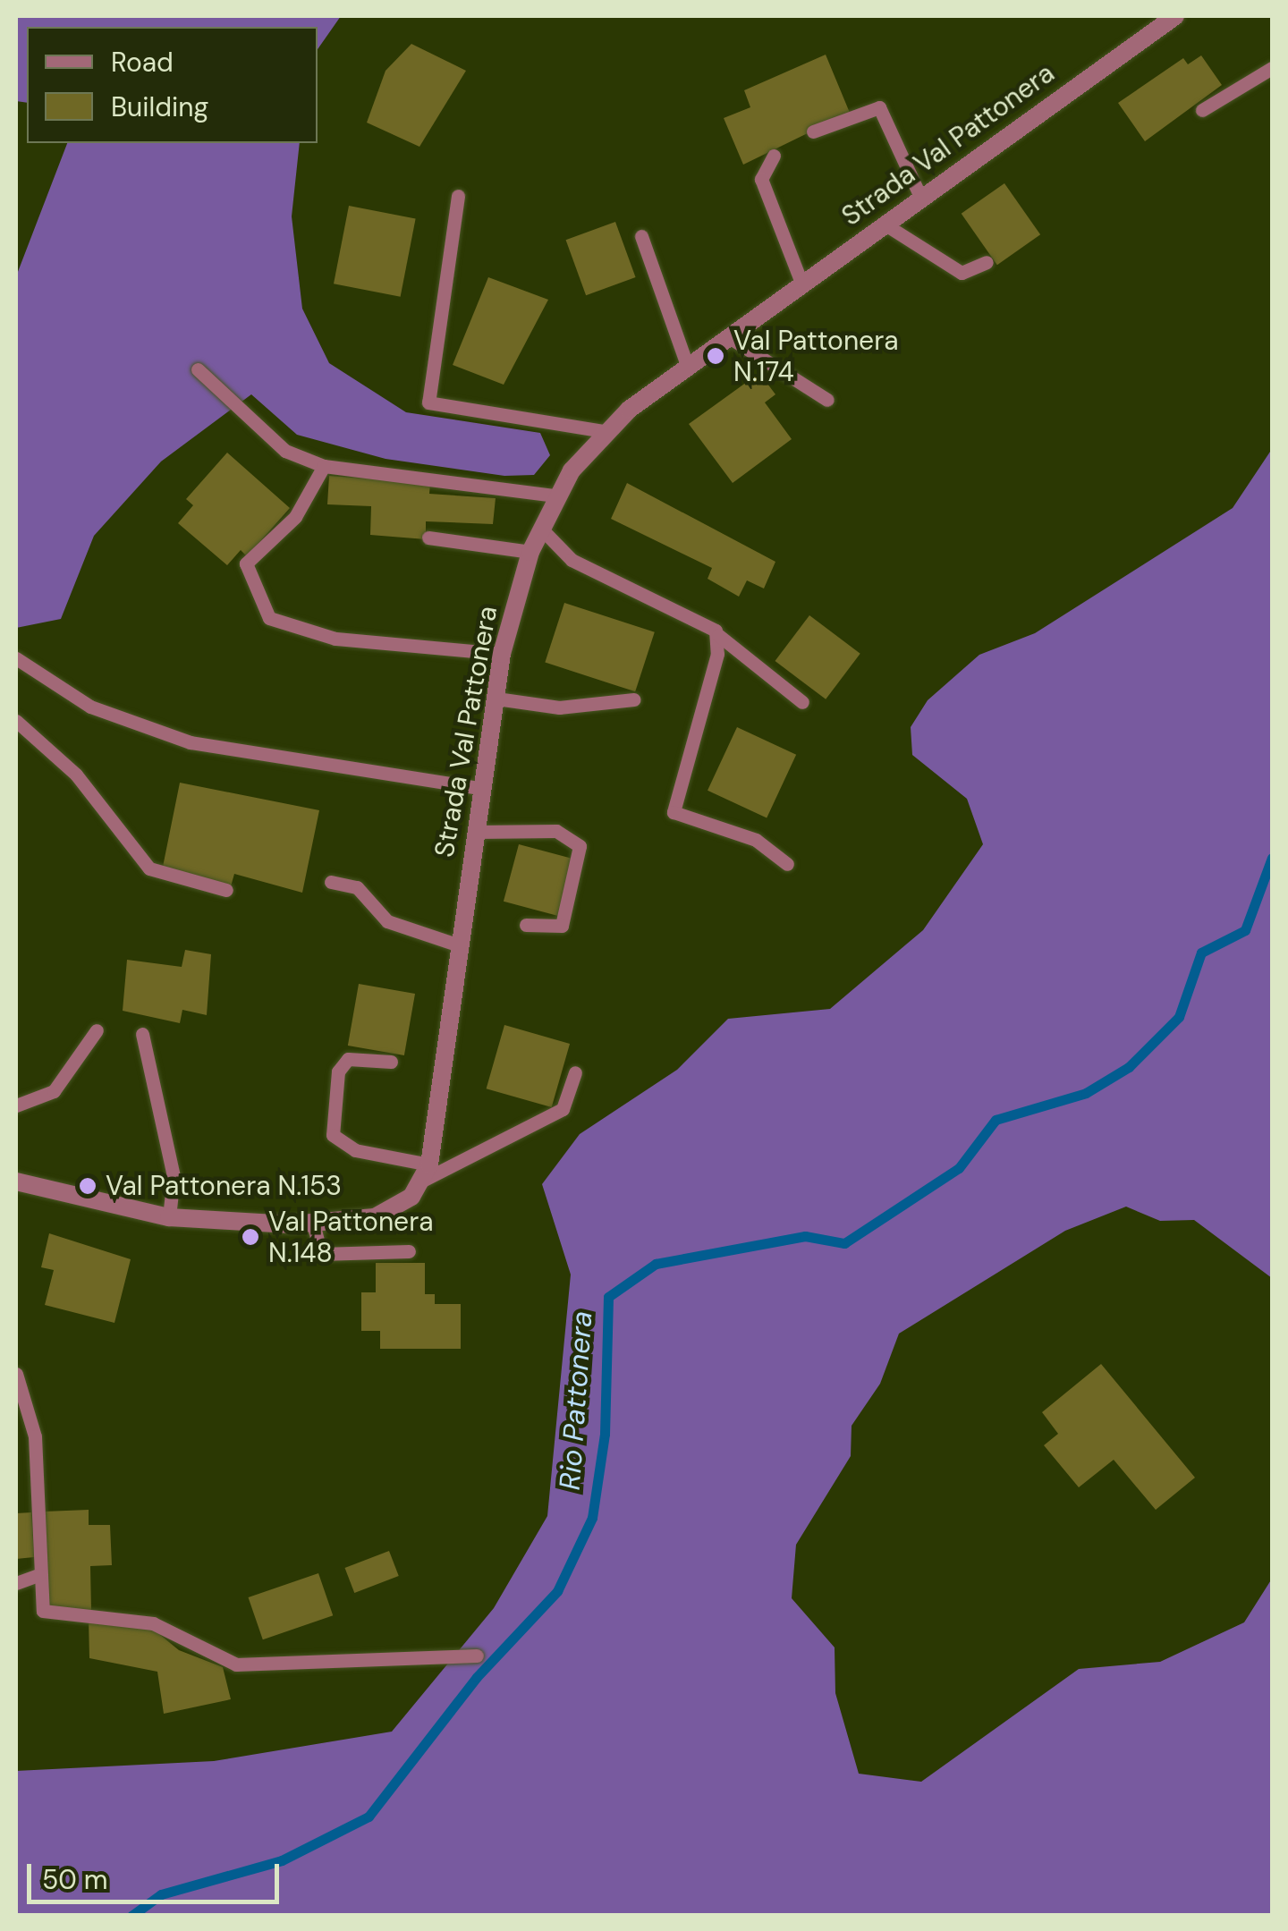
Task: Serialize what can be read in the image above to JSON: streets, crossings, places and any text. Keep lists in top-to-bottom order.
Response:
{
  "streets": {
    "street": ["Strada Val Pattonera"]
  },
  "water": ["Rio Pattonera"],
  "places": ["Val Pattonera N.174", "Val Pattonera N.153", "Val Pattonera N.148"],
  "legend": ["Road", "Building"],
  "scale_bar": "50 m"
}
